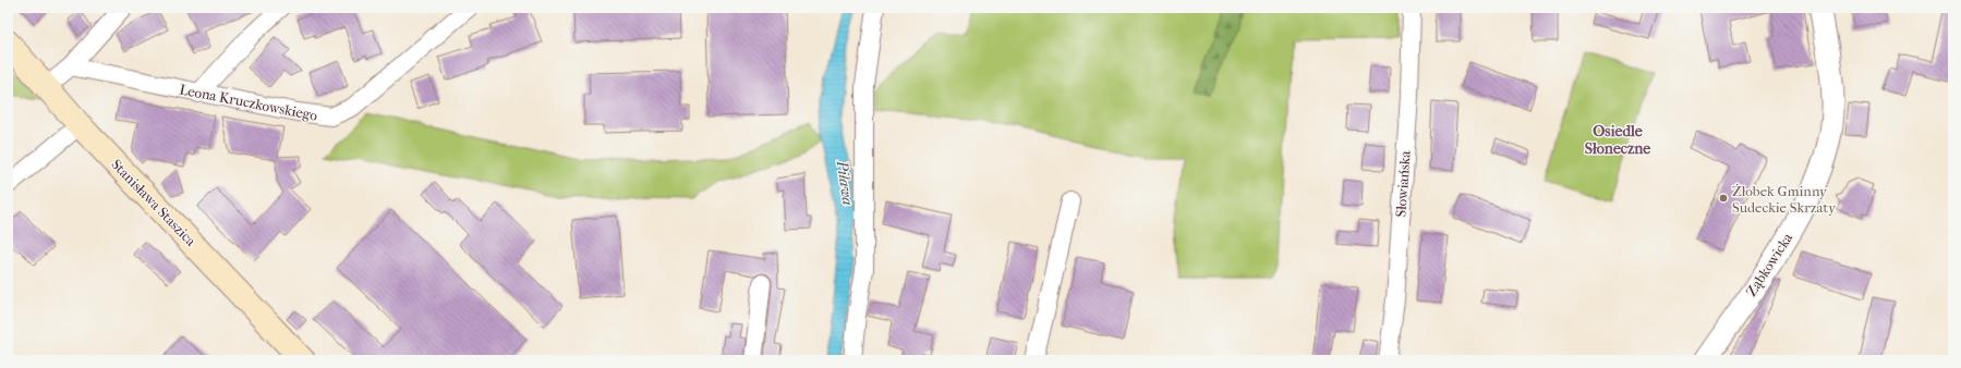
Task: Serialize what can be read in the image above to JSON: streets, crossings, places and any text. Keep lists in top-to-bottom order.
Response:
{
  "streets": {
    "main road": ["Stanisława Staszica"],
    "street": ["Leona Kruczkowskiego", "Słowiańska", "Ząbkowicka"]
  },
  "districts": ["Osiedle Słoneczne"],
  "water": ["Piława"],
  "places": ["Żłobek Gminny Sudeckie Skrzaty"]
}
